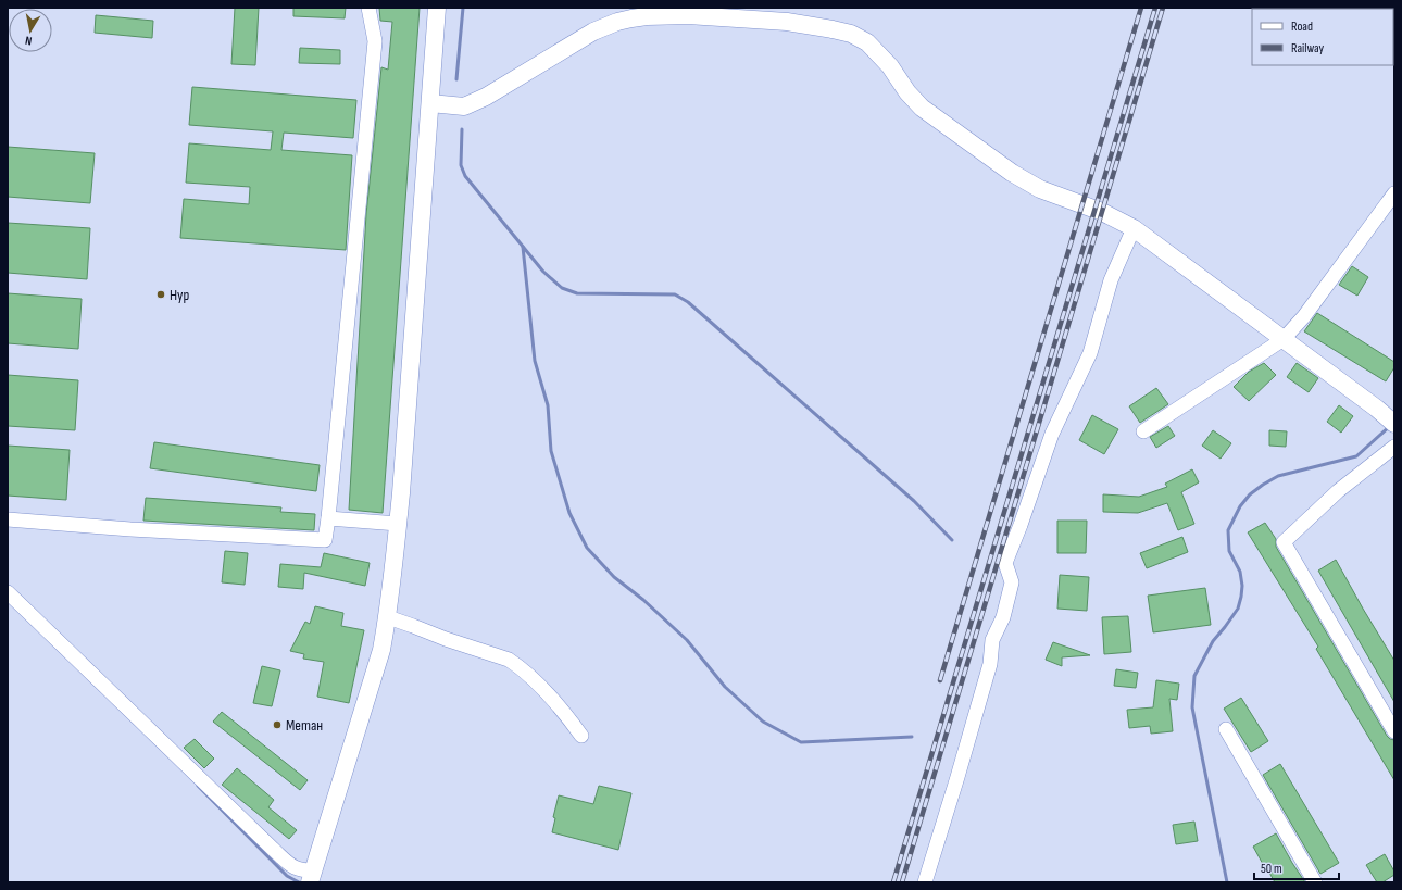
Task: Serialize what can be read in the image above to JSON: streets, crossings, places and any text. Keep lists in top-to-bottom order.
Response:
{
  "places": ["Нур", "Метан"],
  "legend": ["Road", "Railway"],
  "scale_bar": "50 m",
  "north": "bottom"
}
